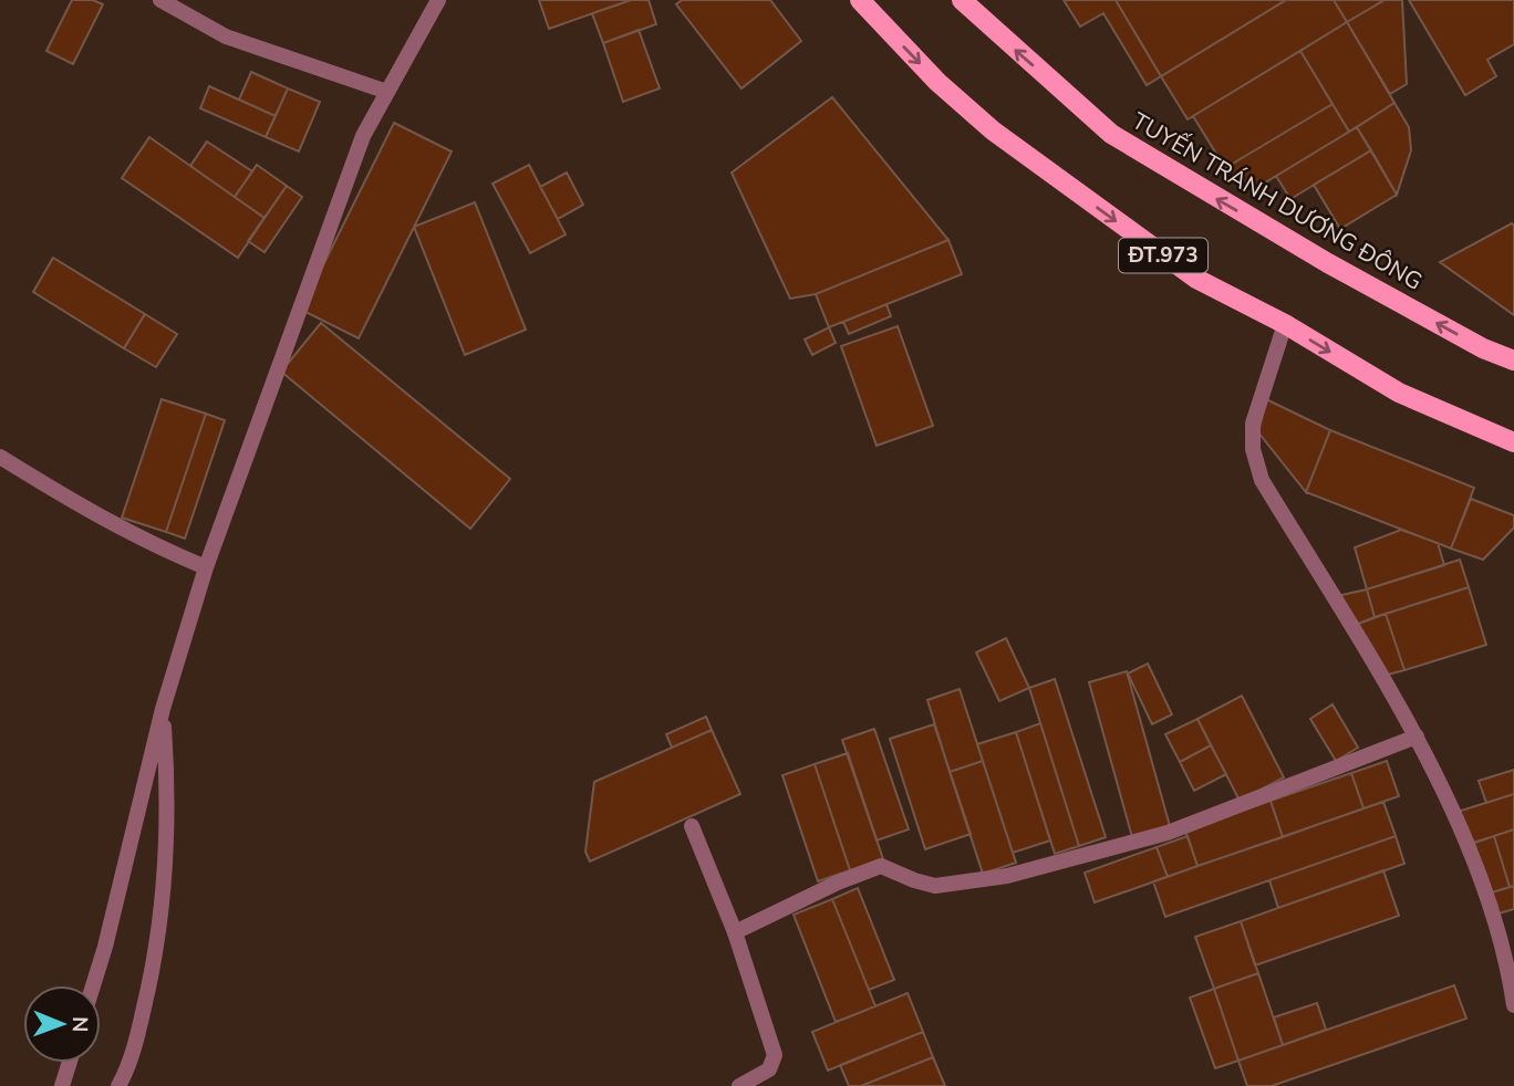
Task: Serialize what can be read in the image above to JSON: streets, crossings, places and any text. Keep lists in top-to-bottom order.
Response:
{
  "streets": {
    "main road": ["TUYẾN TRÁNH DƯƠNG ĐÔNG", "ĐT.973"]
  },
  "north": "right"
}
